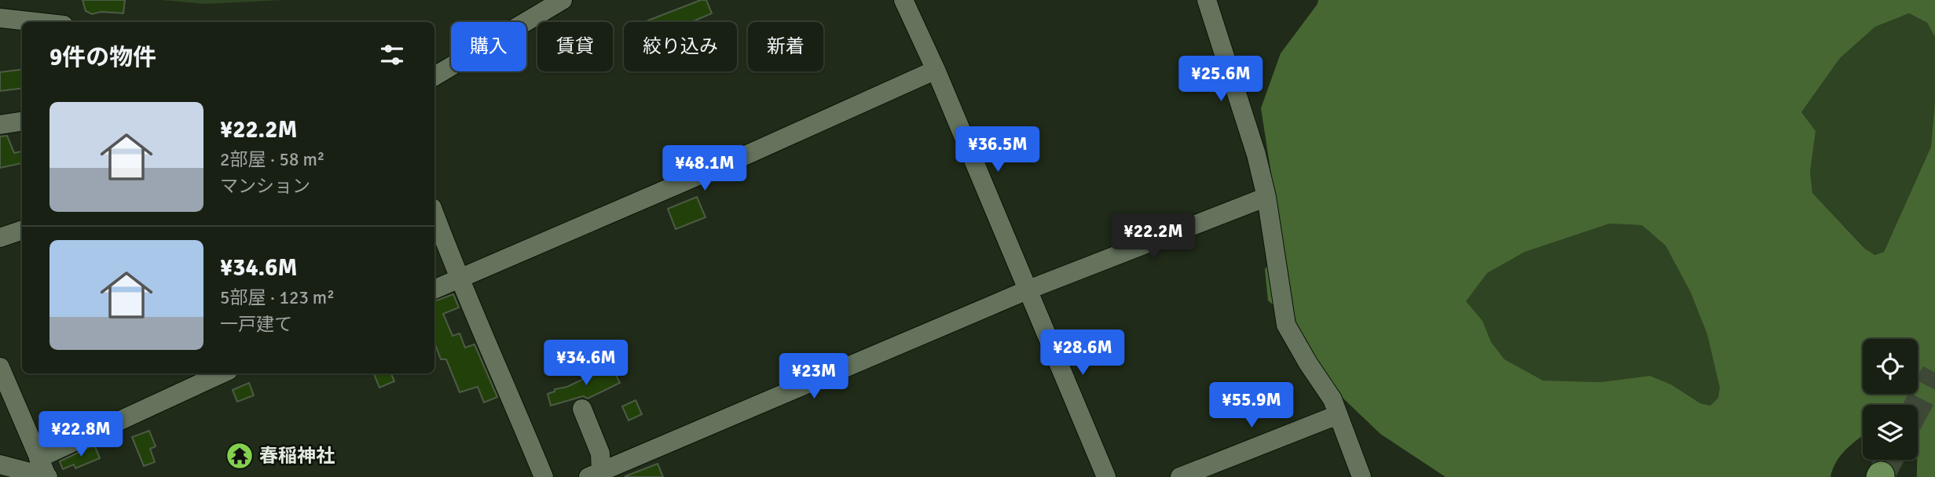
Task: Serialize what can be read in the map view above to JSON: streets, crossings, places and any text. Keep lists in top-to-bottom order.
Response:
{
  "places": {
    "temple": ["春稲神社"]
  },
  "page": {
    "chip": [
      "購入",
      "賃貸",
      "絞り込み",
      "新着"
    ],
    "heading": "9件の物件",
    "price": [
      "¥25.6M",
      "¥36.5M",
      "¥48.1M",
      "¥22.2M",
      "¥28.6M",
      "¥34.6M",
      "¥23M",
      "¥55.9M",
      "¥22.8M"
    ],
    "list": [
      {
        "name": "¥22.2M",
        "note": "2部屋 · 58 m² · マンション"
      },
      {
        "name": "¥34.6M",
        "note": "5部屋 · 123 m² · 一戸建て"
      }
    ]
  }
}
